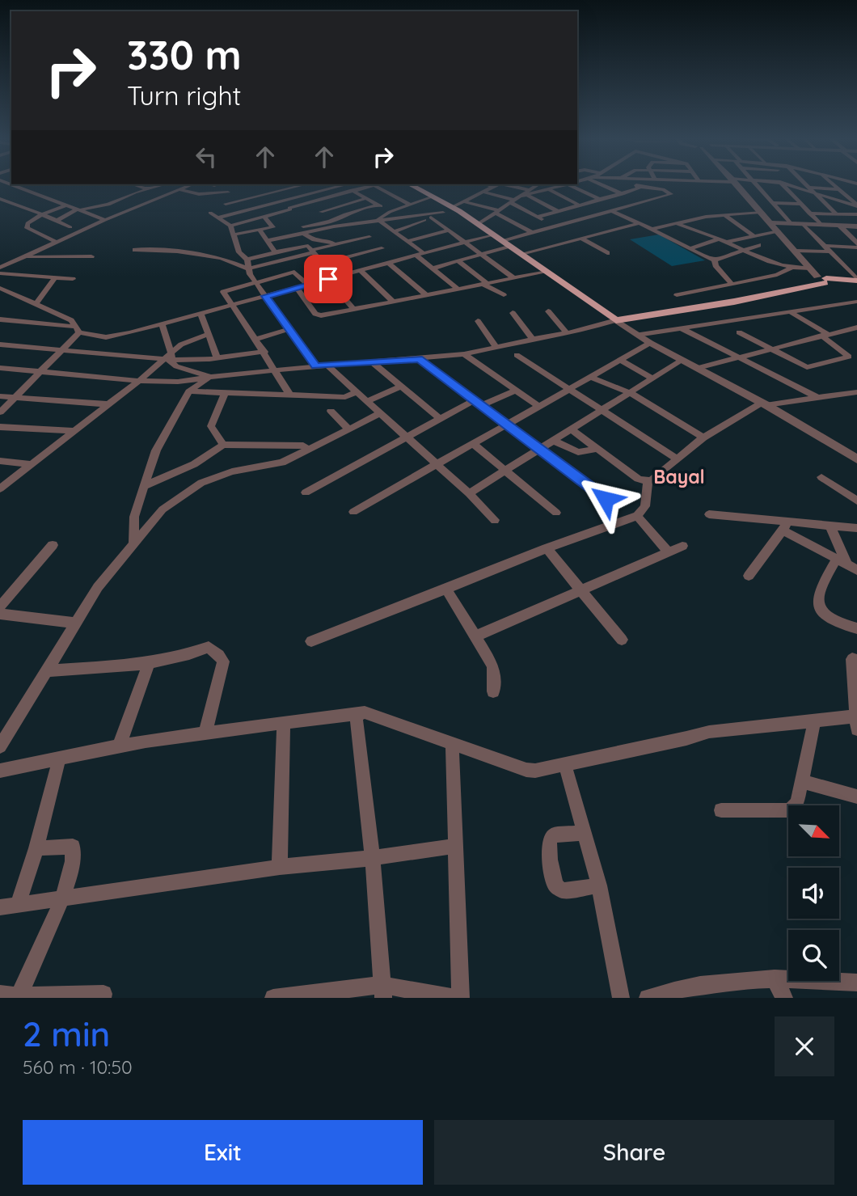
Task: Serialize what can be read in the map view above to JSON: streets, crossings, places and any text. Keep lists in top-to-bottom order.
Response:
{
  "districts": ["Bayal"],
  "north": "bottom right",
  "page": {
    "turn": ["330 m", "Turn right"],
    "heading": ["2 min", "560 m · 10:50"],
    "buttons": ["Exit", "Share"]
  }
}
